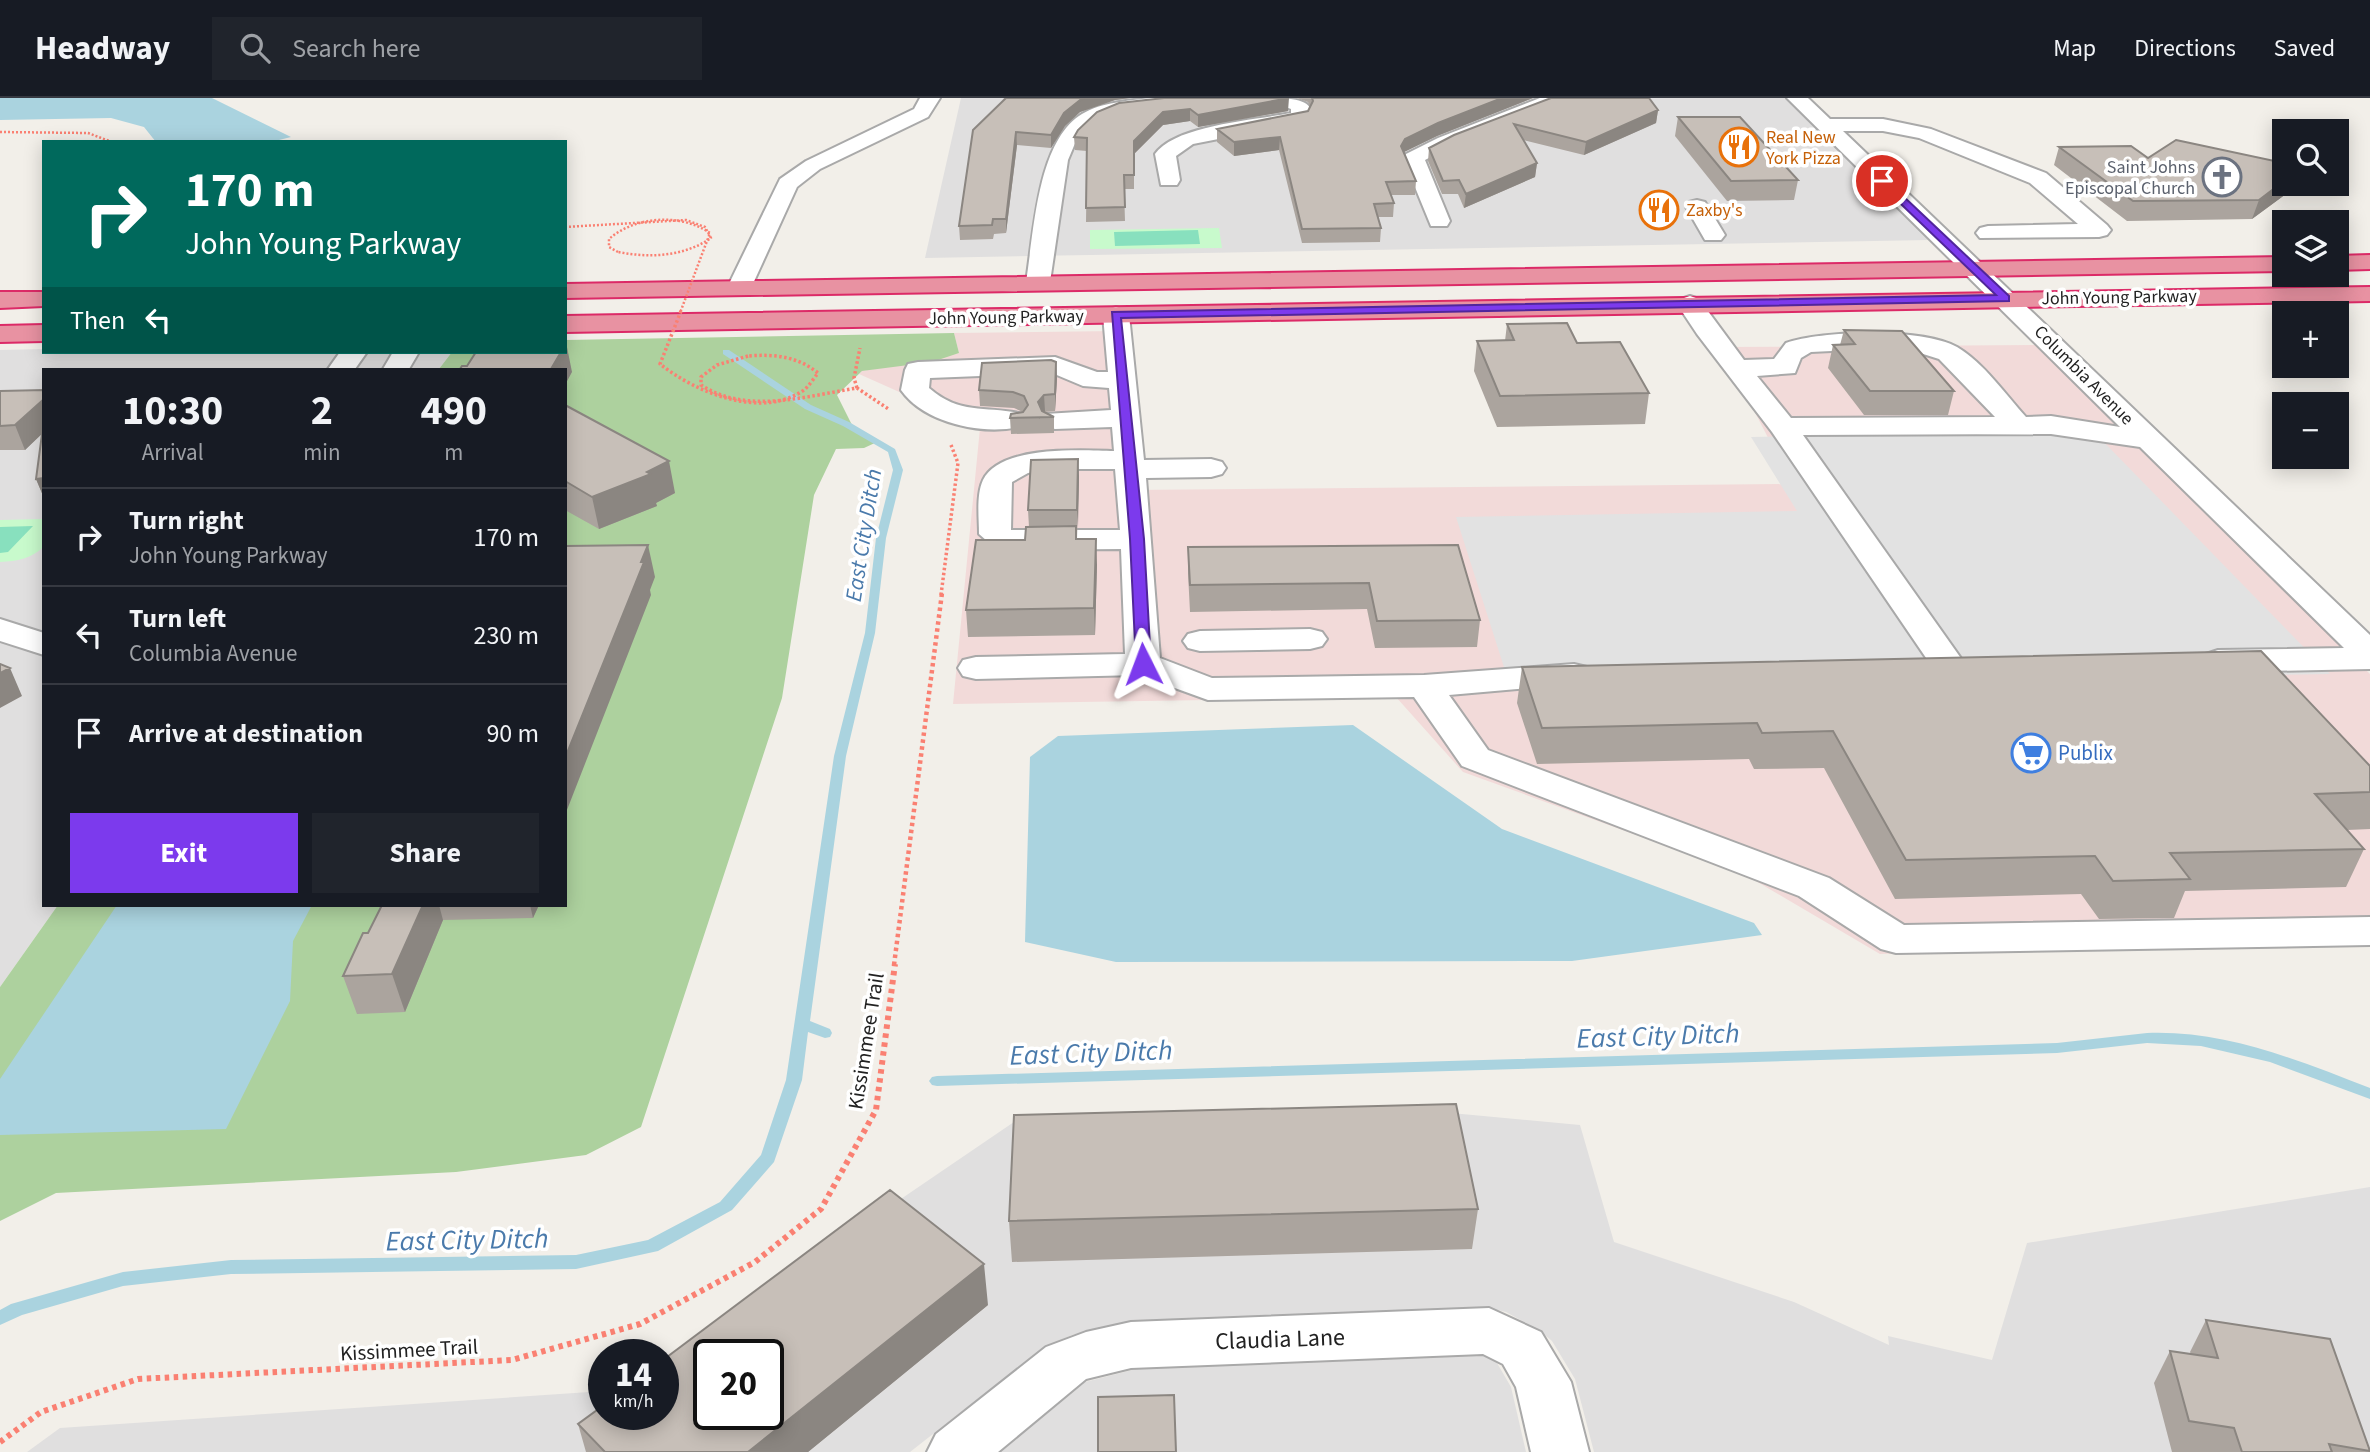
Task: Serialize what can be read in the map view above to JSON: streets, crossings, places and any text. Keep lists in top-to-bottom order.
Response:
{
  "streets": {
    "highway": ["John Young Parkway"],
    "street": ["Columbia Avenue", "Claudia Lane"],
    "path": ["Kissimmee Trail"]
  },
  "crossings": [
    ["John Young Parkway", "Columbia Avenue"]
  ],
  "water": ["East City Ditch"],
  "places": {
    "restaurant": ["Real New York Pizza", "Zaxby's"],
    "church": ["Saint Johns Episcopal Church"],
    "supermarket": ["Publix"]
  },
  "page": {
    "header": "Headway",
    "search": "Search here",
    "nav": ["Map", "Directions", "Saved"],
    "map_buttons": ["+", "−"],
    "turn": ["170 m", "John Young Parkway"],
    "then": "Then",
    "eta": [
      "10:30",
      "Arrival",
      "2",
      "min",
      "490",
      "m"
    ],
    "list": [
      {
        "name": "Turn right",
        "note": "John Young Parkway",
        "value": "170 m"
      },
      {
        "name": "Turn left",
        "note": "Columbia Avenue",
        "value": "230 m"
      },
      {
        "name": "Arrive at destination",
        "value": "90 m"
      }
    ],
    "buttons": ["Exit", "Share"],
    "speed": "14 km/h",
    "limit": "20"
  }
}
